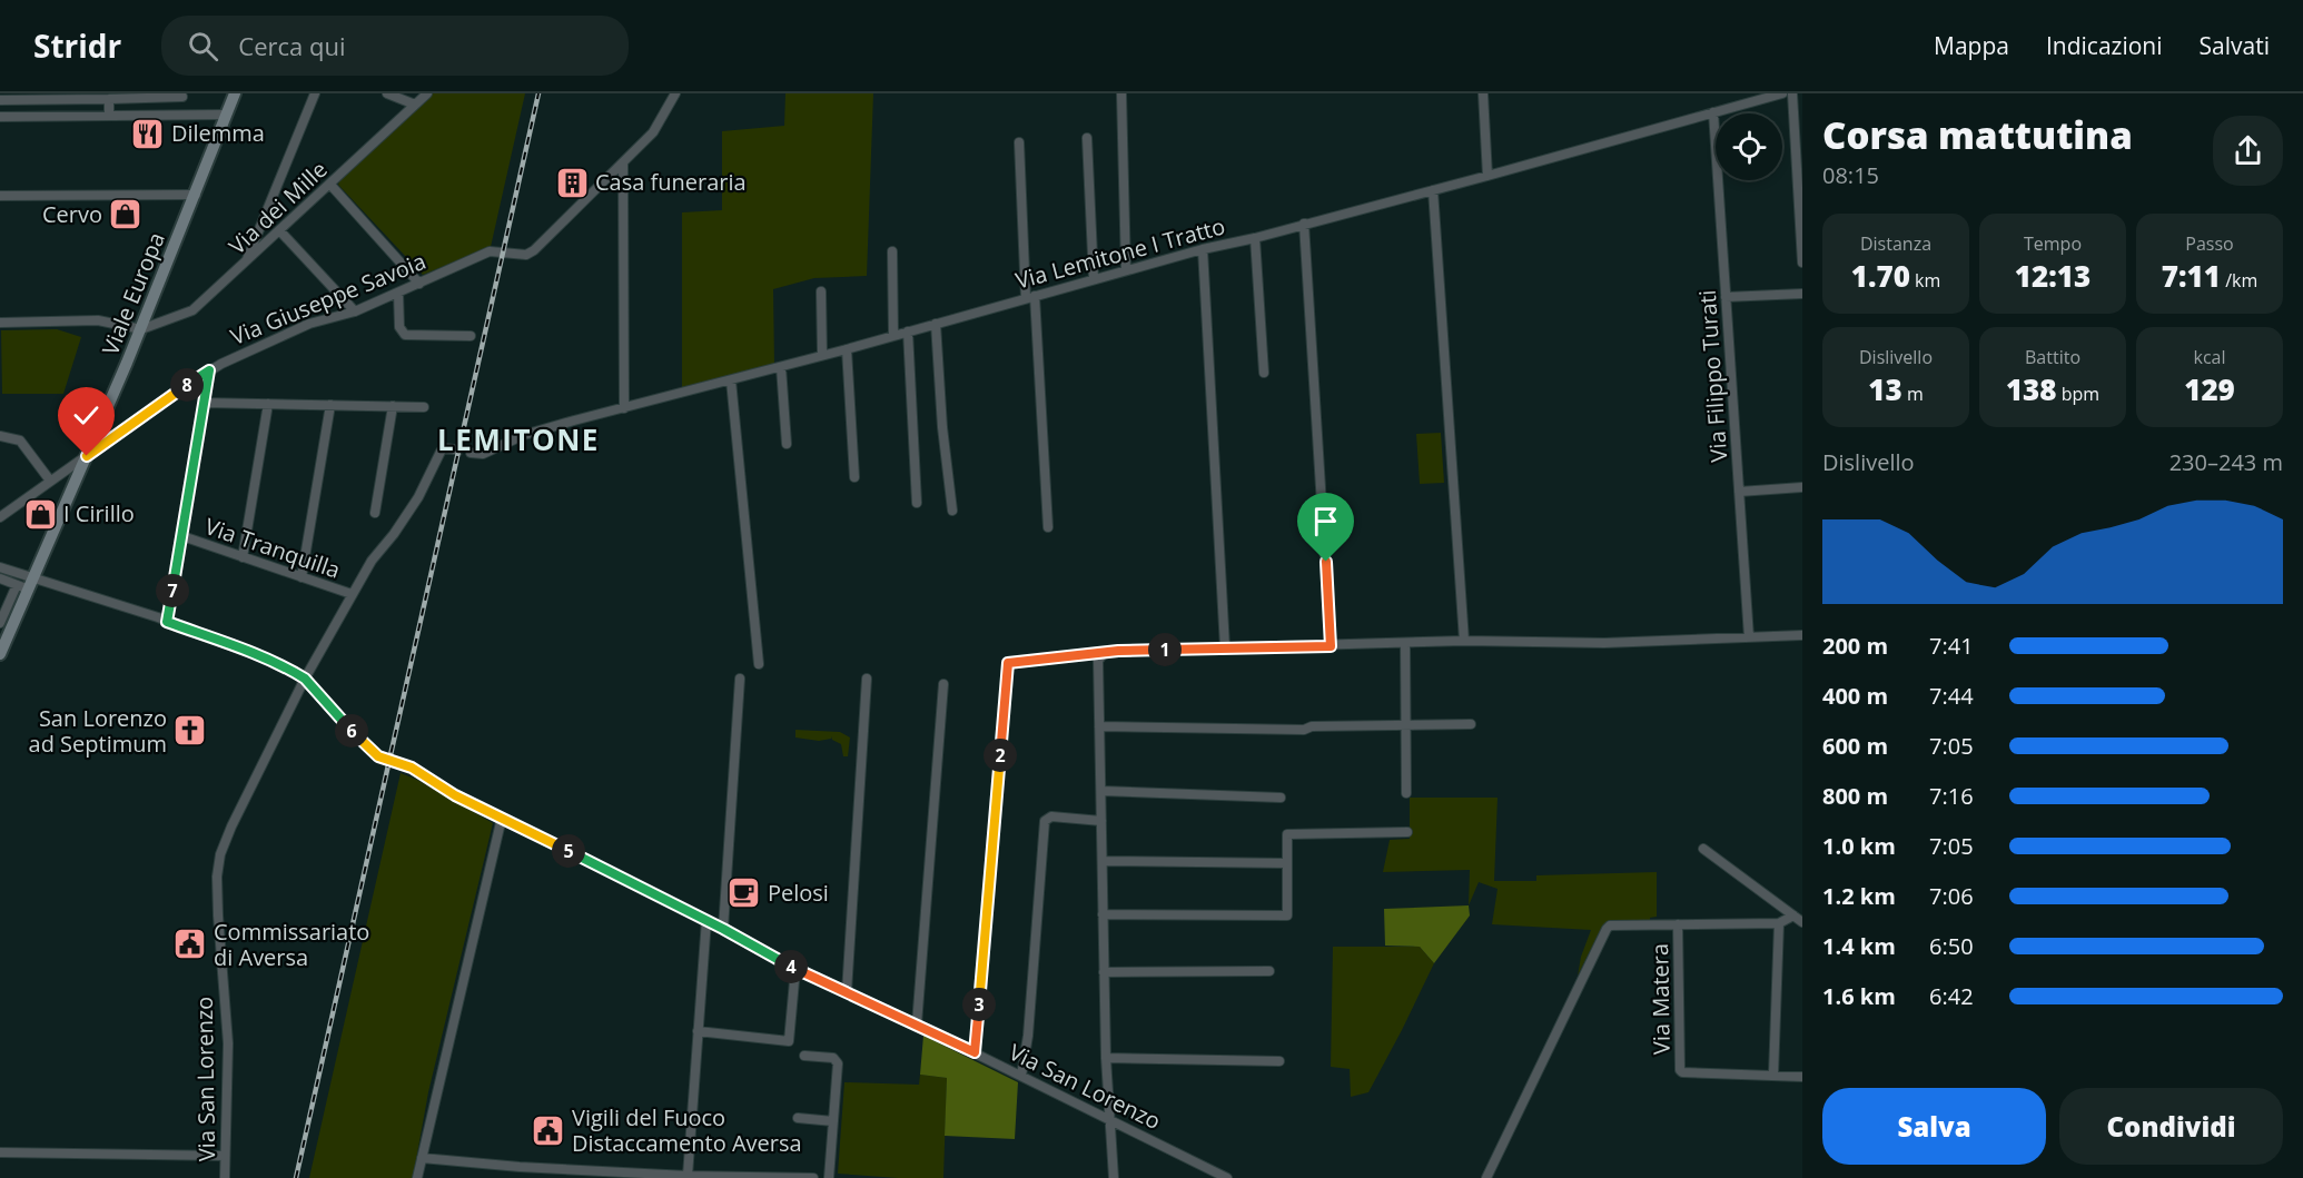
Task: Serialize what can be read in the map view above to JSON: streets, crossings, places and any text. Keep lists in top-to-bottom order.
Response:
{
  "streets": {
    "main road": ["Viale Europa"],
    "street": [
      "Via dei Mille",
      "Via Lemitone I Tratto",
      "Via Giuseppe Savoia",
      "Via Filippo Turati",
      "Via Tranquilla",
      "Via Matera",
      "Via San Lorenzo"
    ]
  },
  "crossings": [
    ["Via dei Mille", "Viale Europa"],
    ["Via Lemitone I Tratto", "Via Filippo Turati"],
    ["Viale Europa", "Via Giuseppe Savoia"],
    ["Viale Europa", "Via San Lorenzo"]
  ],
  "districts": ["LEMITONE"],
  "places": {
    "restaurant": ["Dilemma"],
    "building": ["Casa funeraria"],
    "shop": ["Cervo", "I Cirillo"],
    "church": ["San Lorenzo ad Septimum"],
    "cafe": ["Pelosi"],
    "public building": ["Commissariato di Aversa", "Vigili del Fuoco Distaccamento Aversa"]
  },
  "page": {
    "header": "Stridr",
    "search": "Cerca qui",
    "nav": ["Mappa", "Indicazioni", "Salvati"],
    "heading": ["Corsa mattutina", "08:15"],
    "stats": [
      ["Distanza", "1.70 km"],
      ["Tempo", "12:13"],
      ["Passo", "7:11 /km"],
      ["Dislivello", "13 m"],
      ["Battito", "138 bpm"],
      ["kcal", "129"]
    ],
    "pins": [
      "8",
      "7",
      "1",
      "6",
      "2",
      "5",
      "4",
      "3"
    ],
    "chart": ["Dislivello", "230–243 m"],
    "list": [
      {
        "name": "200 m",
        "note": "7:41"
      },
      {
        "name": "400 m",
        "note": "7:44"
      },
      {
        "name": "600 m",
        "note": "7:05"
      },
      {
        "name": "800 m",
        "note": "7:16"
      },
      {
        "name": "1.0 km",
        "note": "7:05"
      },
      {
        "name": "1.2 km",
        "note": "7:06"
      },
      {
        "name": "1.4 km",
        "note": "6:50"
      },
      {
        "name": "1.6 km",
        "note": "6:42"
      }
    ],
    "buttons": ["Salva", "Condividi"]
  }
}
